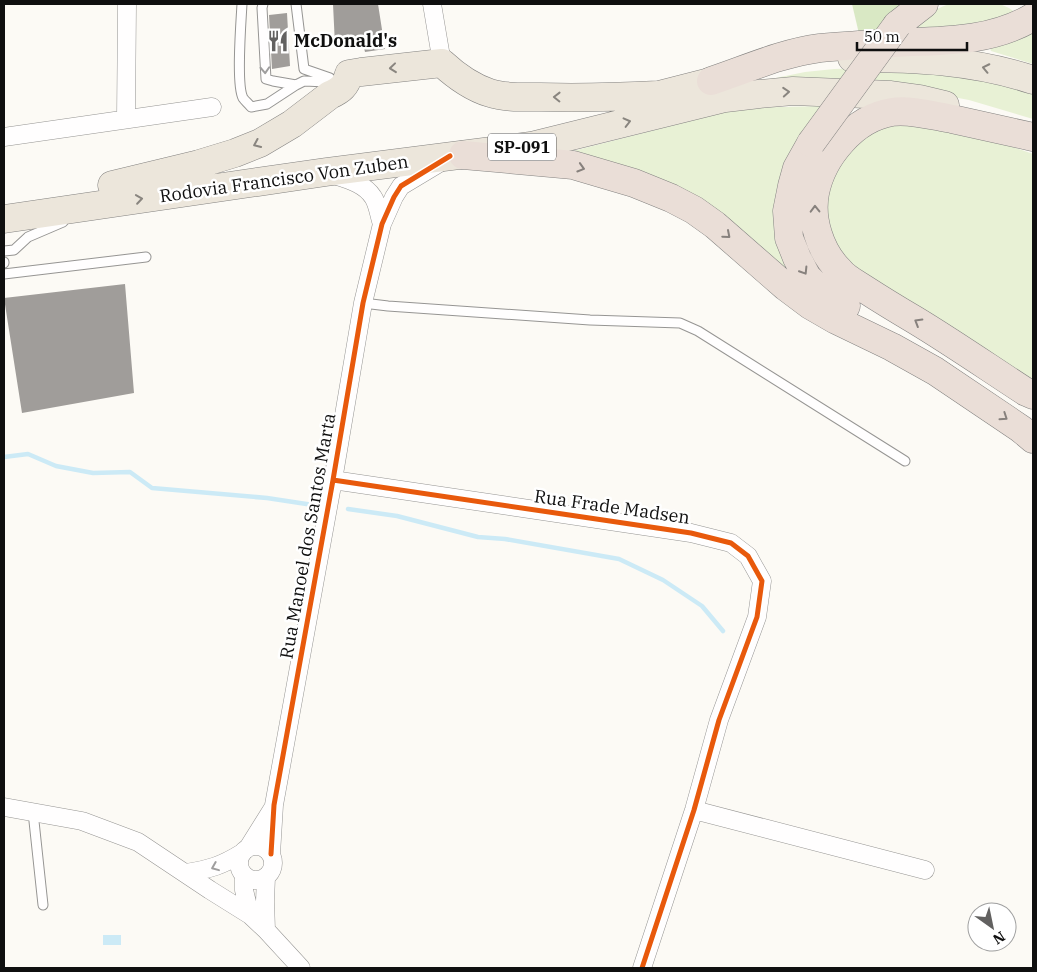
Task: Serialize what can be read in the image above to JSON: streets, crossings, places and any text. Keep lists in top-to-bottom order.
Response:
{
  "streets": {
    "main road": ["SP-091", "Rodovia Francisco Von Zuben"],
    "street": ["Rua Frade Madsen", "Rua Manoel dos Santos Marta"]
  },
  "crossings": [
    ["Rodovia Francisco Von Zuben", "Rua Manoel dos Santos Marta"],
    ["Rua Frade Madsen", "Rua Manoel dos Santos Marta"]
  ],
  "places": {
    "restaurant": ["McDonald's"]
  },
  "scale_bar": "50 m",
  "north": "bottom right"
}
